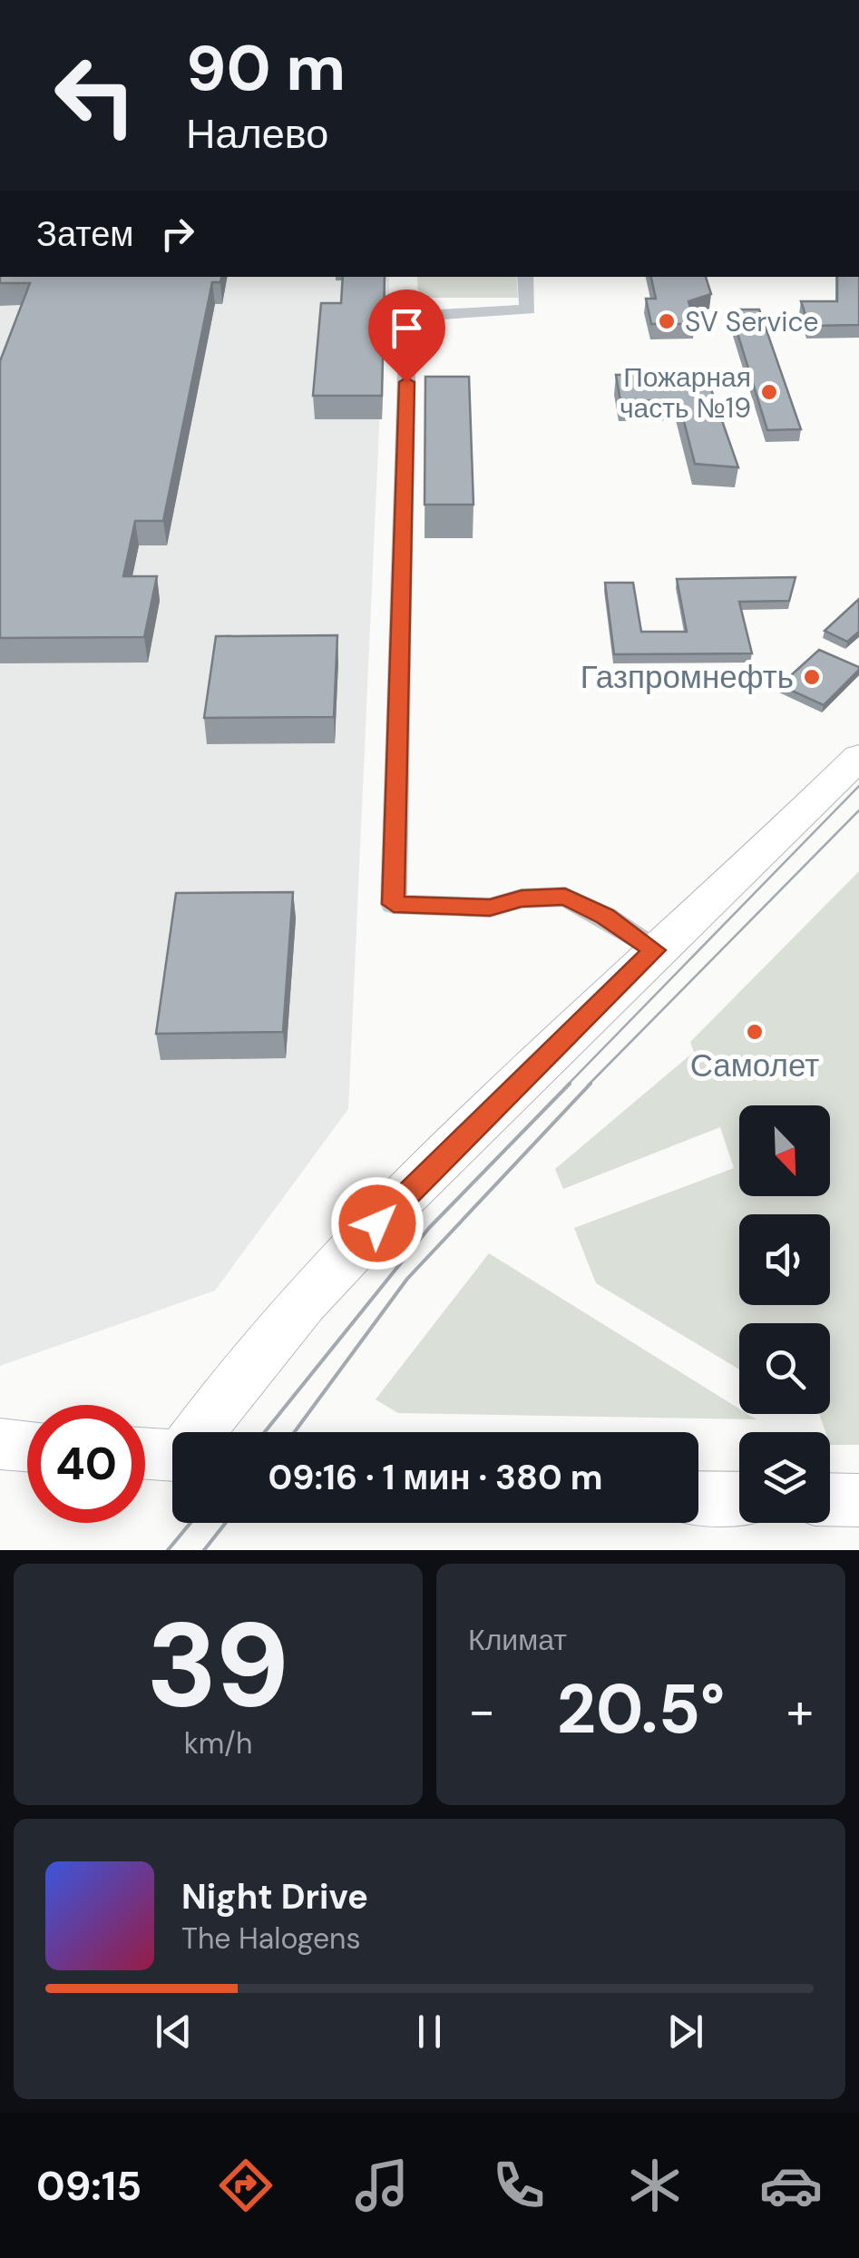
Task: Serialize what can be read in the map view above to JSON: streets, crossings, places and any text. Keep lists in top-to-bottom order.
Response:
{
  "places": [
    "SV Service",
    "Пожарная часть №19",
    "Газпромнефть",
    "Самолет"
  ],
  "north": "bottom right",
  "page": {
    "turn": ["90 m", "Налево"],
    "then": "Затем",
    "limit": "40",
    "trip": "09:16 · 1 мин · 380 m",
    "tile": [
      ["39", "km/h"],
      "Климат"
    ],
    "heat": ["−", "20.5°", "+"],
    "song": ["Night Drive", "The Halogens"],
    "tabs": "09:15"
  }
}
